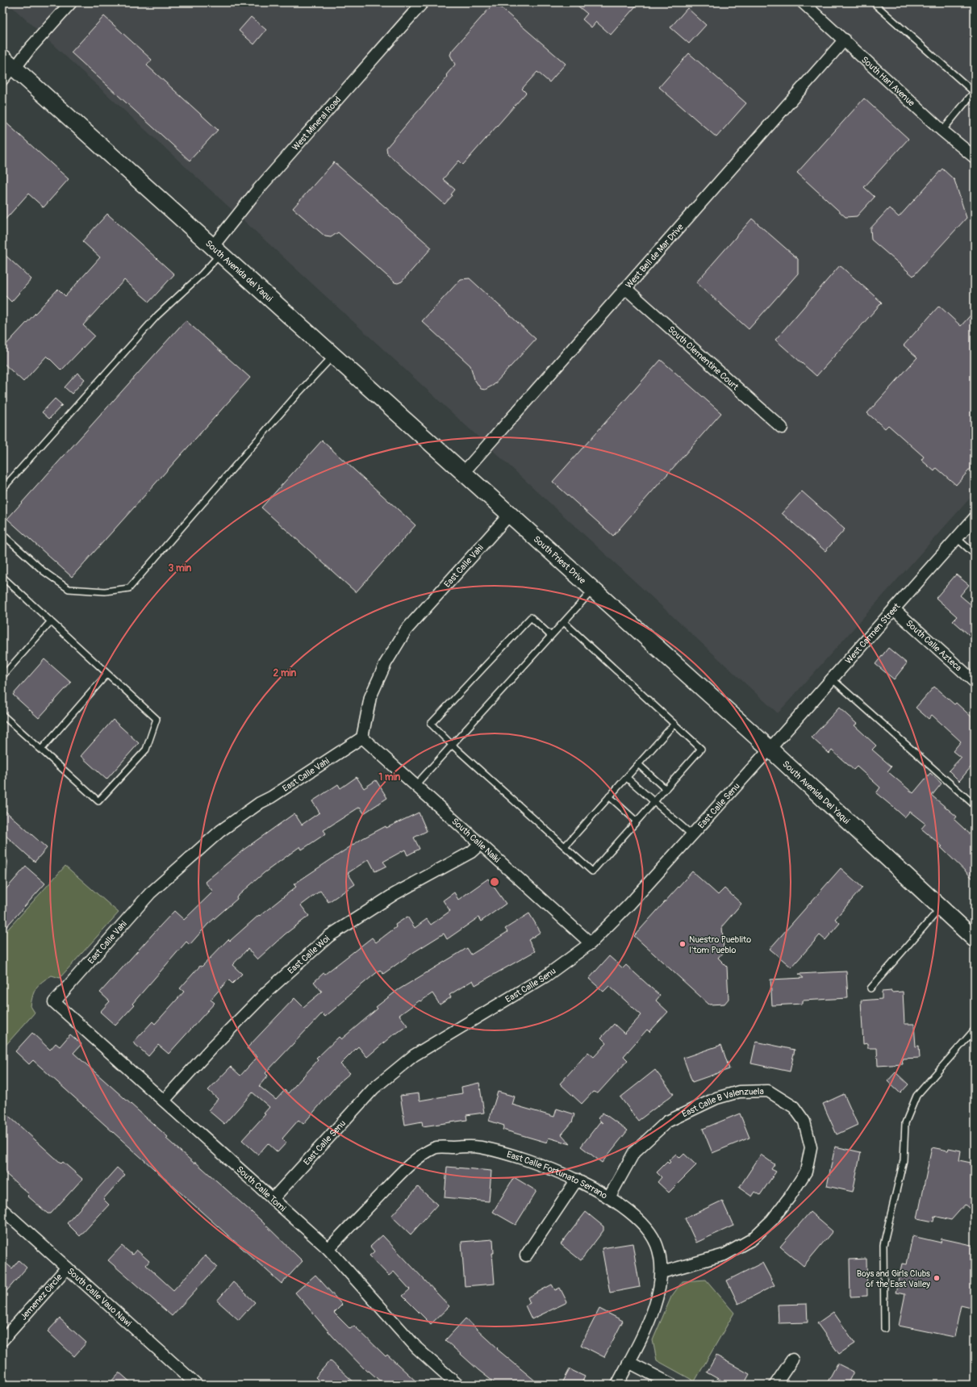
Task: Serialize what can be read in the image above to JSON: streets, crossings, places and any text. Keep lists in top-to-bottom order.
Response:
{
  "streets": {
    "street": [
      "South Harl Avenue",
      "West Mineral Road",
      "West Bell de Mar Drive",
      "South Avenida del Yaqui",
      "South Clementine Court",
      "South Priest Drive",
      "East Calle Vahi",
      "West Carmen Street",
      "South Calle Azteca",
      "South Avenida Del Yaqui",
      "East Calle Senu",
      "South Calle Naiki",
      "East Calle Woi",
      "East Calle B Valenzuela",
      "East Calle Fortunato Serrano",
      "South Calle Tomi",
      "Jemenez Circle",
      "South Calle Vauo Nawi"
    ]
  },
  "crossings": [
    ["South Harl Avenue", "West Bell de Mar Drive"],
    ["West Mineral Road", "South Avenida del Yaqui"],
    ["West Bell de Mar Drive", "South Avenida del Yaqui"],
    ["West Bell de Mar Drive", "South Clementine Court"],
    ["West Bell de Mar Drive", "South Priest Drive"],
    ["South Avenida del Yaqui", "South Priest Drive"],
    ["South Priest Drive", "East Calle Vahi"],
    ["South Priest Drive", "South Avenida Del Yaqui"],
    ["East Calle Vahi", "South Calle Naiki"],
    ["East Calle Vahi", "South Calle Tomi"],
    ["West Carmen Street", "South Calle Azteca"],
    ["West Carmen Street", "South Avenida Del Yaqui"],
    ["West Carmen Street", "East Calle Senu"],
    ["South Avenida Del Yaqui", "East Calle Senu"],
    ["East Calle Senu", "South Calle Naiki"],
    ["East Calle Senu", "South Calle Tomi"],
    ["South Calle Naiki", "East Calle Woi"],
    ["East Calle Woi", "South Calle Tomi"],
    ["East Calle B Valenzuela", "East Calle Fortunato Serrano"],
    ["East Calle Fortunato Serrano", "South Calle Tomi"],
    ["Jemenez Circle", "South Calle Vauo Nawi"]
  ],
  "places": ["Nuestro Pueblito I'tom Pueblo", "Boys and Girls Clubs of the East Valley"],
  "rings": ["3 min", "2 min", "1 min"]
}
